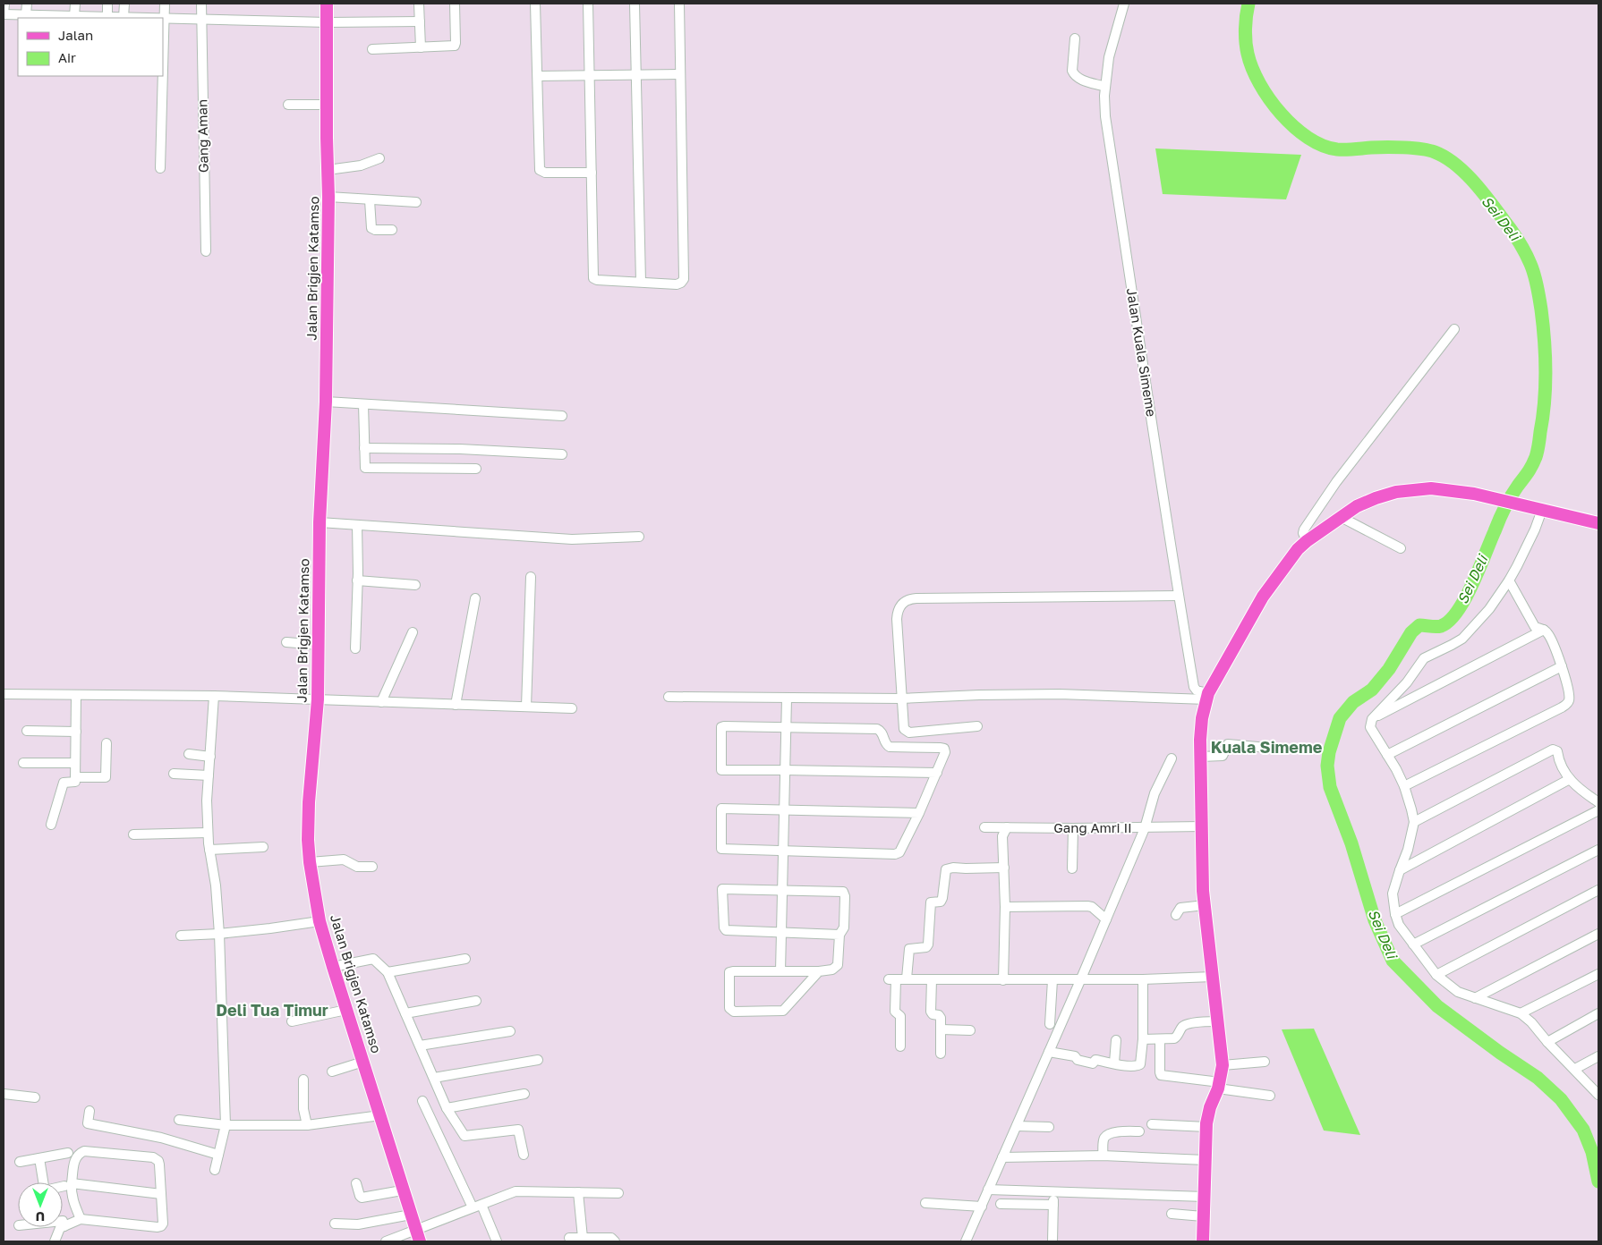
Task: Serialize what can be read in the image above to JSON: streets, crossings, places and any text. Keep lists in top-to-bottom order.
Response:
{
  "streets": {
    "main road": ["Jalan Brigjen Katamso"],
    "street": ["Gang Aman", "Jalan Kuala Simeme", "Gang Amri II"]
  },
  "districts": ["Kuala Simeme", "Deli Tua Timur"],
  "water": ["Sei Deli"],
  "legend": ["Jalan", "Air"],
  "north": "bottom"
}
